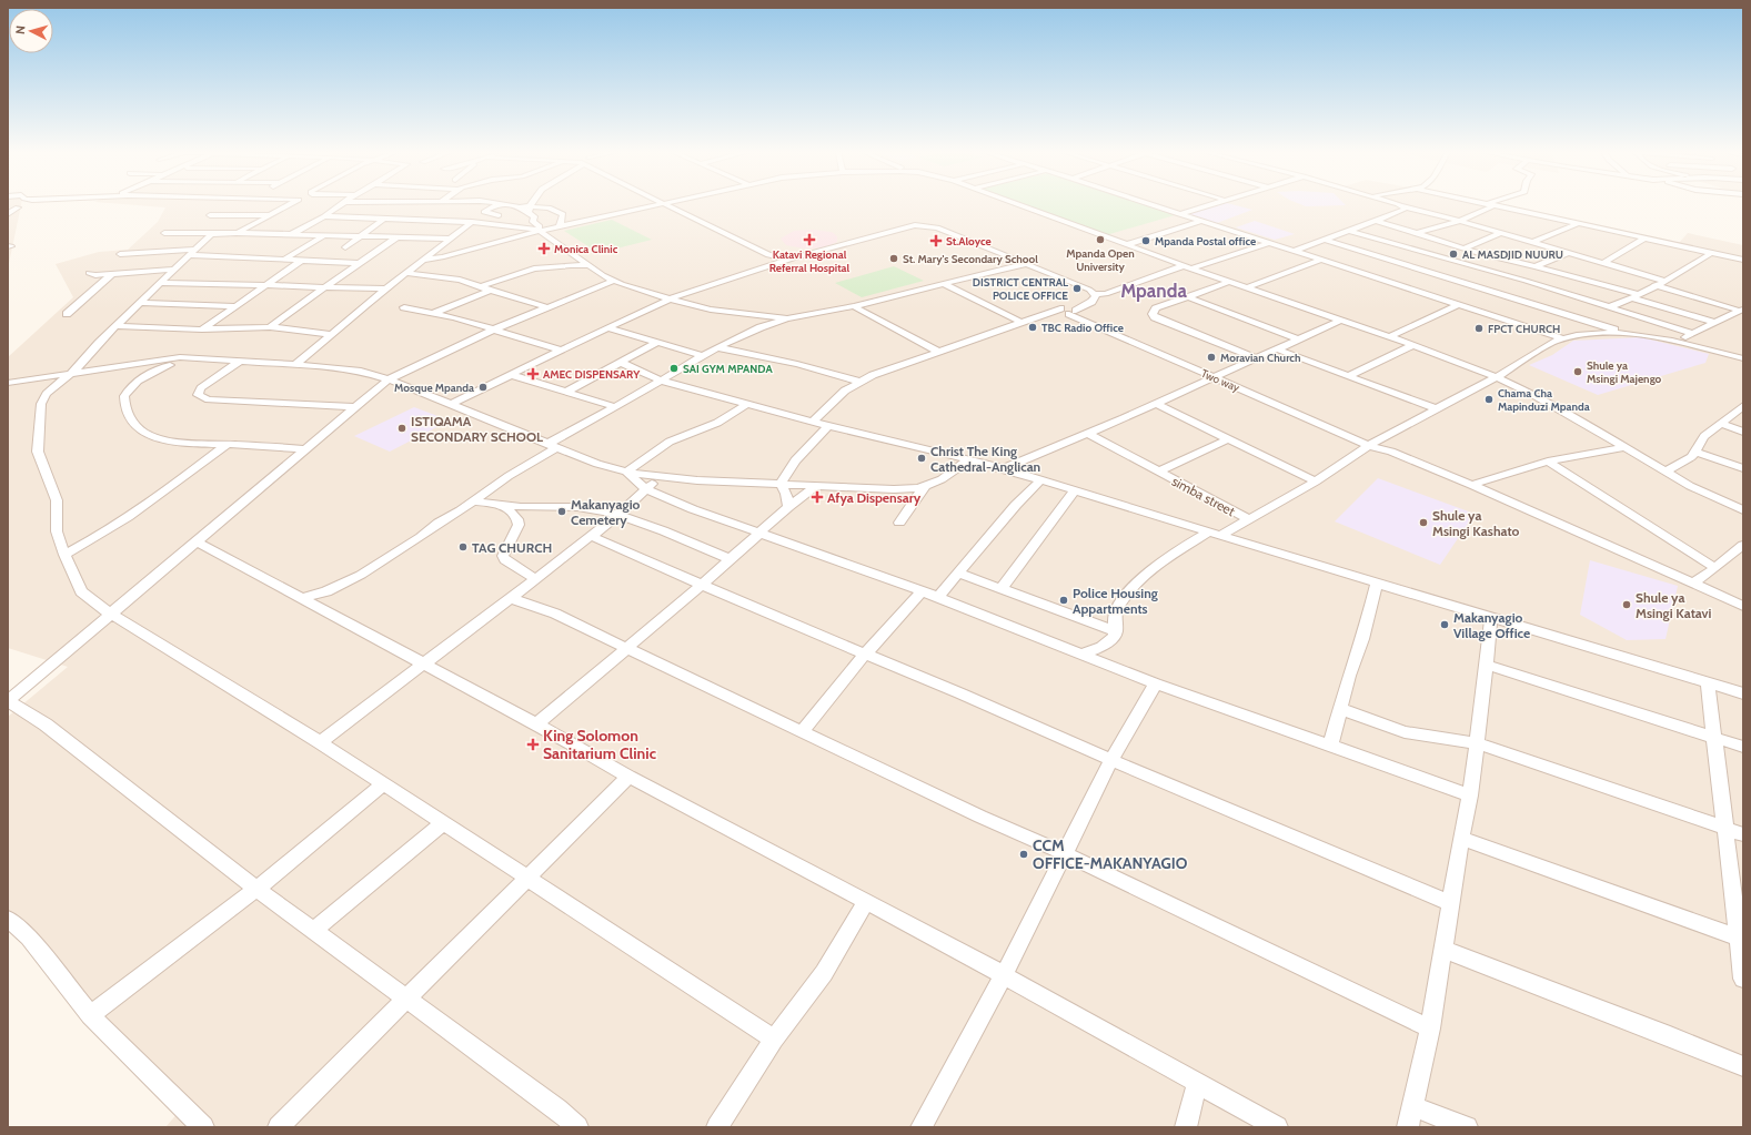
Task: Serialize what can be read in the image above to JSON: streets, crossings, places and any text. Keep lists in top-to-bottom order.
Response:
{
  "streets": {
    "street": ["Two way", "simba street"]
  },
  "districts": ["Mpanda"],
  "places": {
    "health": [
      "Katavi Regional Referral Hospital",
      "St.Aloyce",
      "Monica Clinic",
      "AMEC DISPENSARY",
      "Afya Dispensary",
      "King Solomon Sanitarium Clinic"
    ],
    "other": [
      "Mpanda Open University",
      "Mpanda Postal office",
      "AL MASDJID NUURU",
      "St. Mary's Secondary School",
      "DISTRICT CENTRAL POLICE OFFICE",
      "TBC Radio Office",
      "FPCT CHURCH",
      "Moravian Church",
      "SAI GYM MPANDA",
      "Shule ya Msingi Majengo",
      "Mosque Mpanda",
      "Chama Cha Mapinduzi Mpanda",
      "ISTIQAMA SECONDARY SCHOOL",
      "Christ The King Cathedral-Anglican",
      "Makanyagio Cemetery",
      "Shule ya Msingi Kashato",
      "TAG CHURCH",
      "Police Housing Appartments",
      "Shule ya Msingi Katavi",
      "Makanyagio Village Office",
      "CCM OFFICE-MAKANYAGIO"
    ]
  },
  "north": "left"
}
